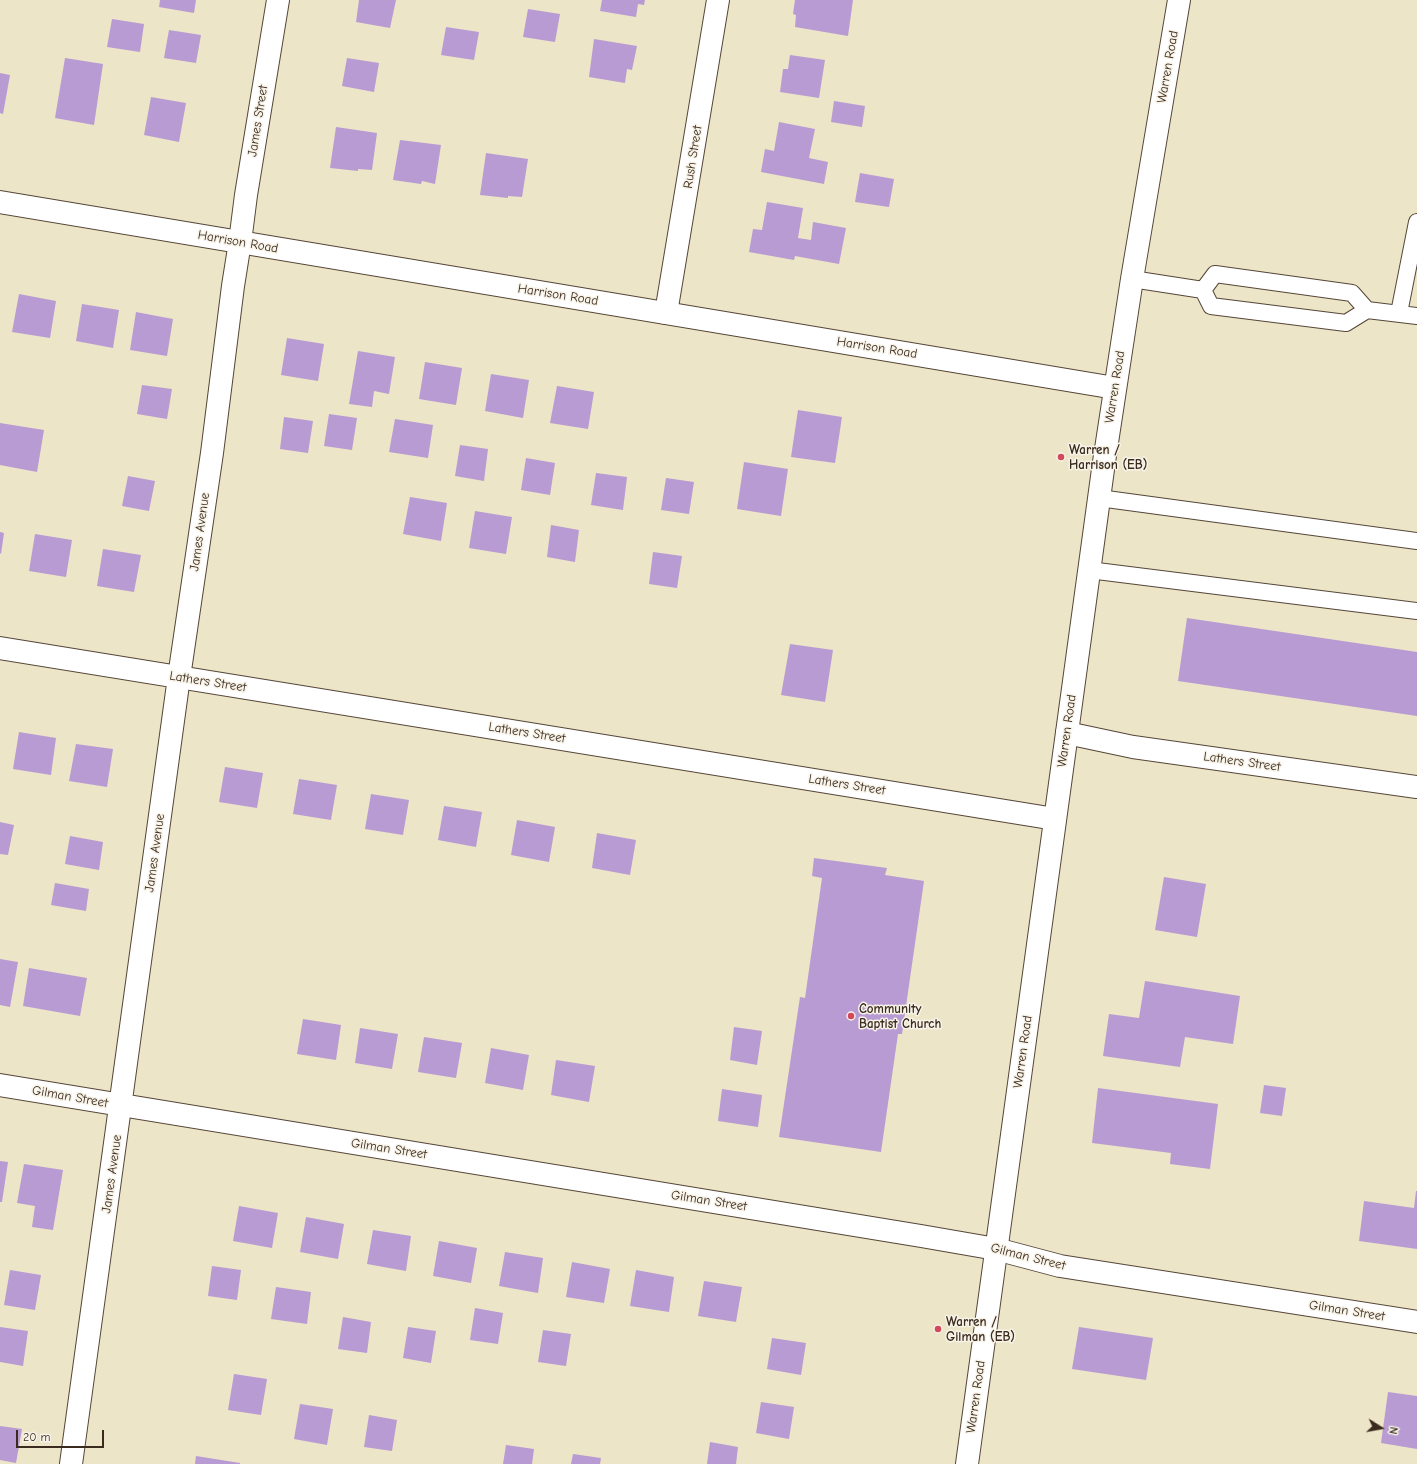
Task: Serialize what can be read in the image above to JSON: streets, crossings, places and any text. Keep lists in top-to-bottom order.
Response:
{
  "streets": {
    "street": [
      "Warren Road",
      "James Street",
      "Rush Street",
      "Harrison Road",
      "James Avenue",
      "Lathers Street",
      "Gilman Street"
    ]
  },
  "crossings": [
    ["Warren Road", "Harrison Road"],
    ["Warren Road", "Lathers Street"],
    ["Warren Road", "Gilman Street"],
    ["James Street", "Harrison Road"],
    ["James Street", "James Avenue"],
    ["Rush Street", "Harrison Road"],
    ["Harrison Road", "James Avenue"],
    ["James Avenue", "Lathers Street"],
    ["James Avenue", "Gilman Street"]
  ],
  "places": ["Warren / Harrison (EB)", "Community Baptist Church", "Warren / Gilman (EB)"],
  "scale_bar": "20 m",
  "north": "right"
}
